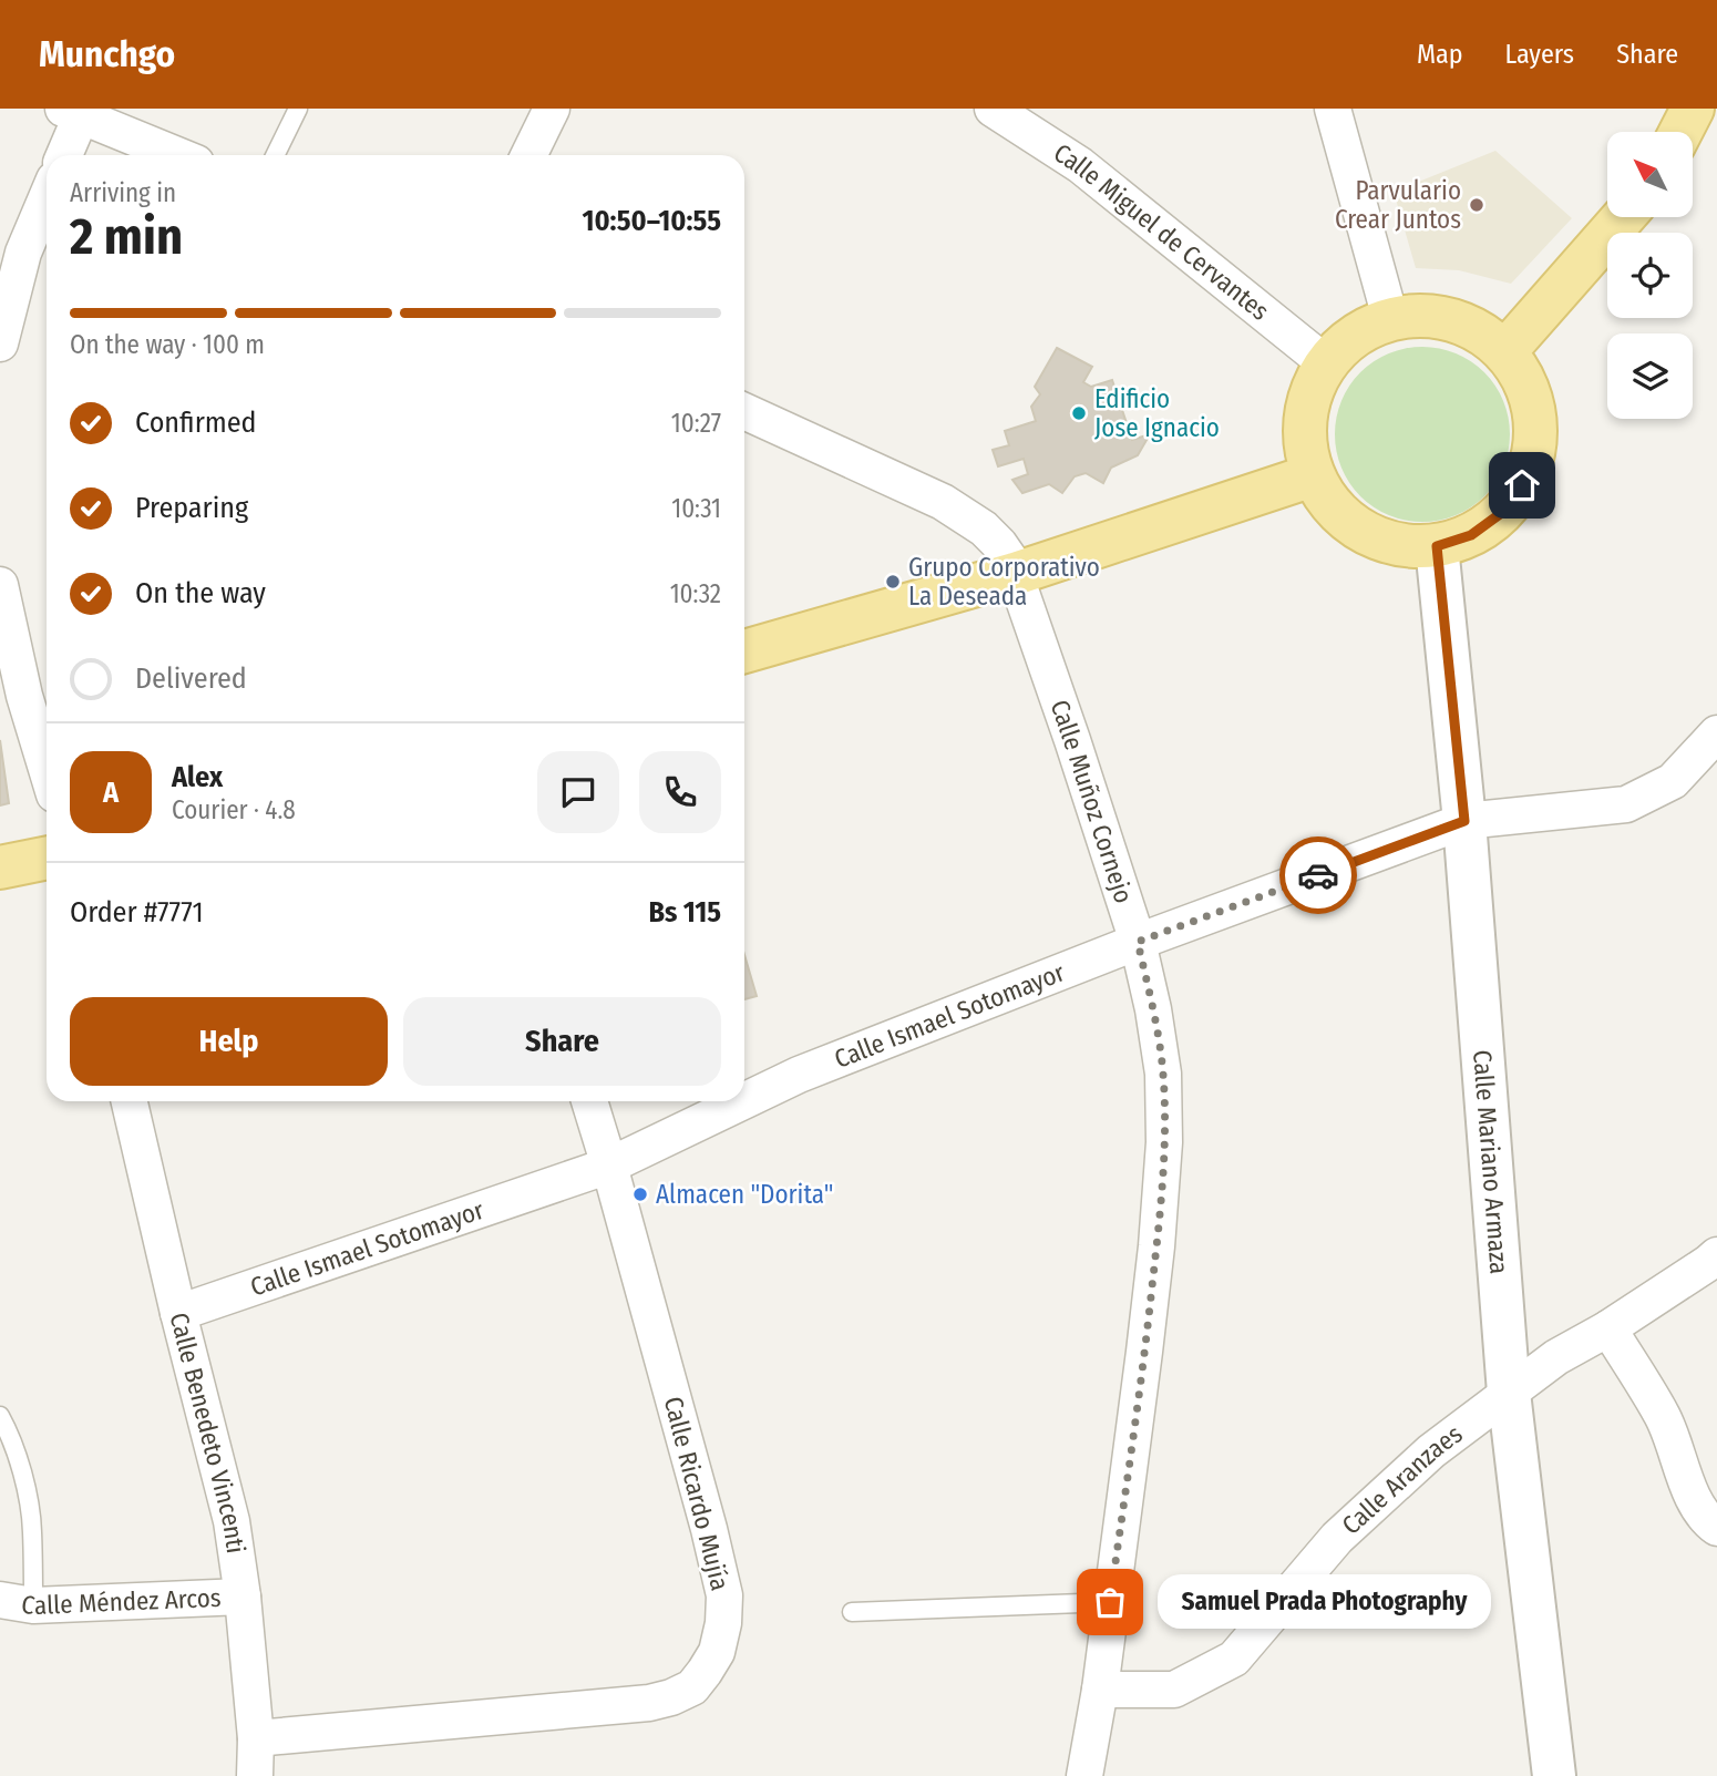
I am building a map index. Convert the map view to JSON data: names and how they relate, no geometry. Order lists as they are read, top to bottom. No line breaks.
{"streets":{"street":["Calle Miguel de Cervantes","Calle Muñoz Cornejo","Calle Ismael Sotomayor","Calle Mariano Armaza","Calle Benedeto Vincenti","Calle Aranzaes","Calle Ricardo Mujía","Calle Méndez Arcos"]},"crossings":[["Calle Miguel de Cervantes","Calle Mariano Armaza"],["Calle Muñoz Cornejo","Calle Ismael Sotomayor"],["Calle Muñoz Cornejo","Calle Aranzaes"],["Calle Ismael Sotomayor","Calle Mariano Armaza"],["Calle Ismael Sotomayor","Calle Benedeto Vincenti"],["Calle Ismael Sotomayor","Calle Ricardo Mujía"],["Calle Mariano Armaza","Calle Aranzaes"],["Calle Benedeto Vincenti","Calle Ricardo Mujía"],["Calle Benedeto Vincenti","Calle Méndez Arcos"]],"places":["Parvulario Crear Juntos","Edificio Jose Ignacio","Grupo Corporativo La Deseada","Almacen \"Dorita\"","Samuel Prada Photography"],"north":"top left","page":{"header":"Munchgo","nav":["Map","Layers","Share"],"heading":["2 min","Arriving in","10:50–10:55"],"panel":["Alex","Courier · 4.8","Order #7771","Bs 115"],"bar":"On the way · 100 m","list":[["Confirmed","10:27"],["Preparing","10:31"],["On the way","10:32"],"Delivered"],"round":"A","buttons":["Help","Share"],"bubble":"Samuel Prada Photography"}}
